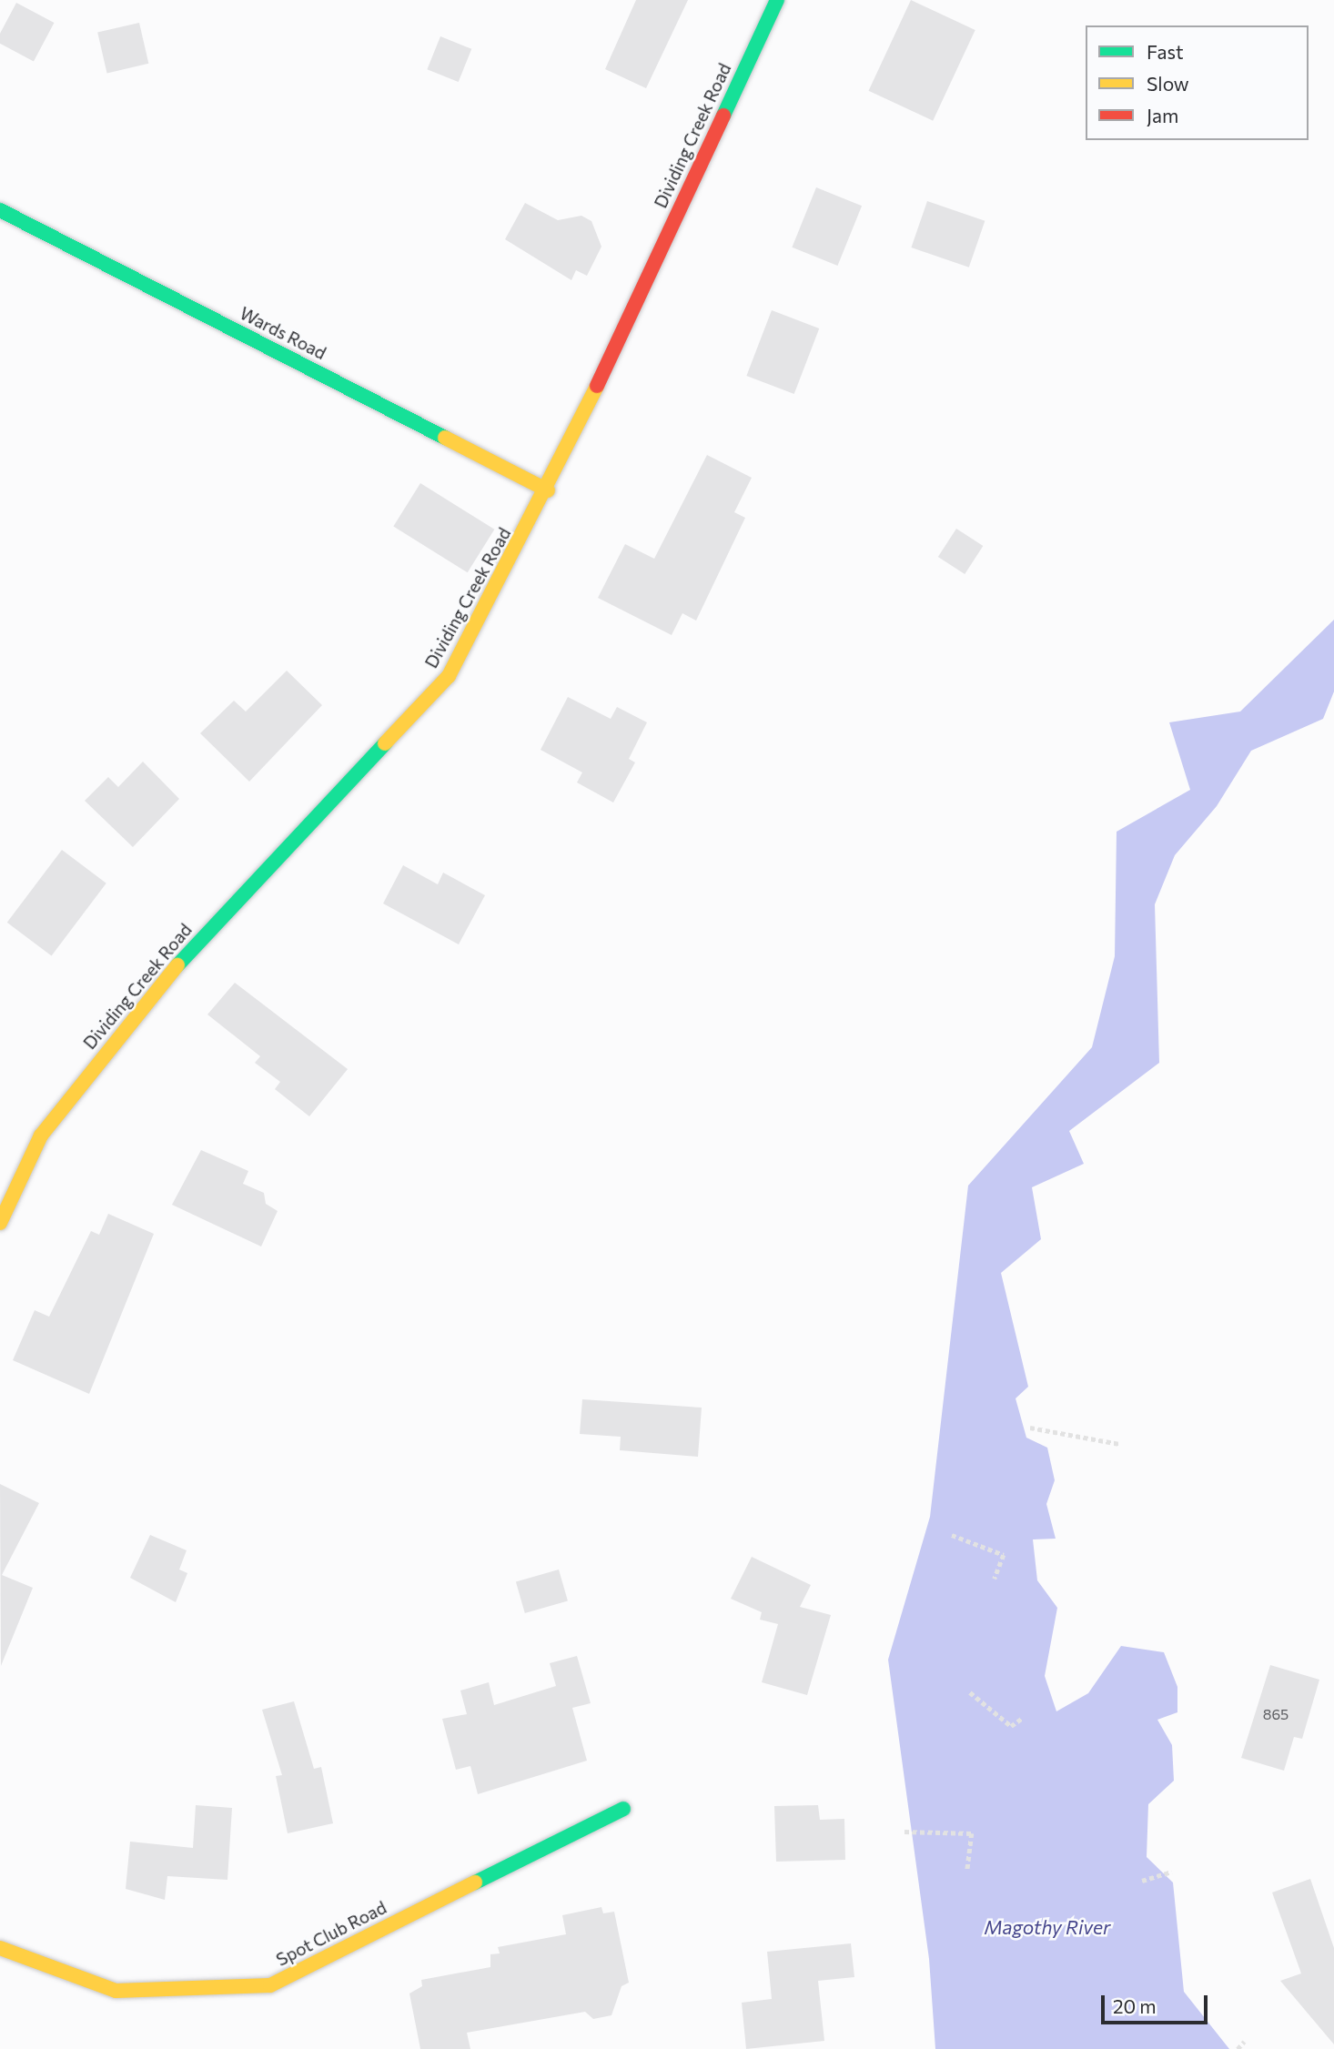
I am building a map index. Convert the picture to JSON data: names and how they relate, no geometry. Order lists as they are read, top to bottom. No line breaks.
{"streets":{"street":["Dividing Creek Road","Wards Road","Spot Club Road"]},"crossings":[["Dividing Creek Road","Wards Road"]],"water":["Magothy River"],"house_numbers":["865"],"legend":["Fast","Slow","Jam"],"scale_bar":"20 m"}
